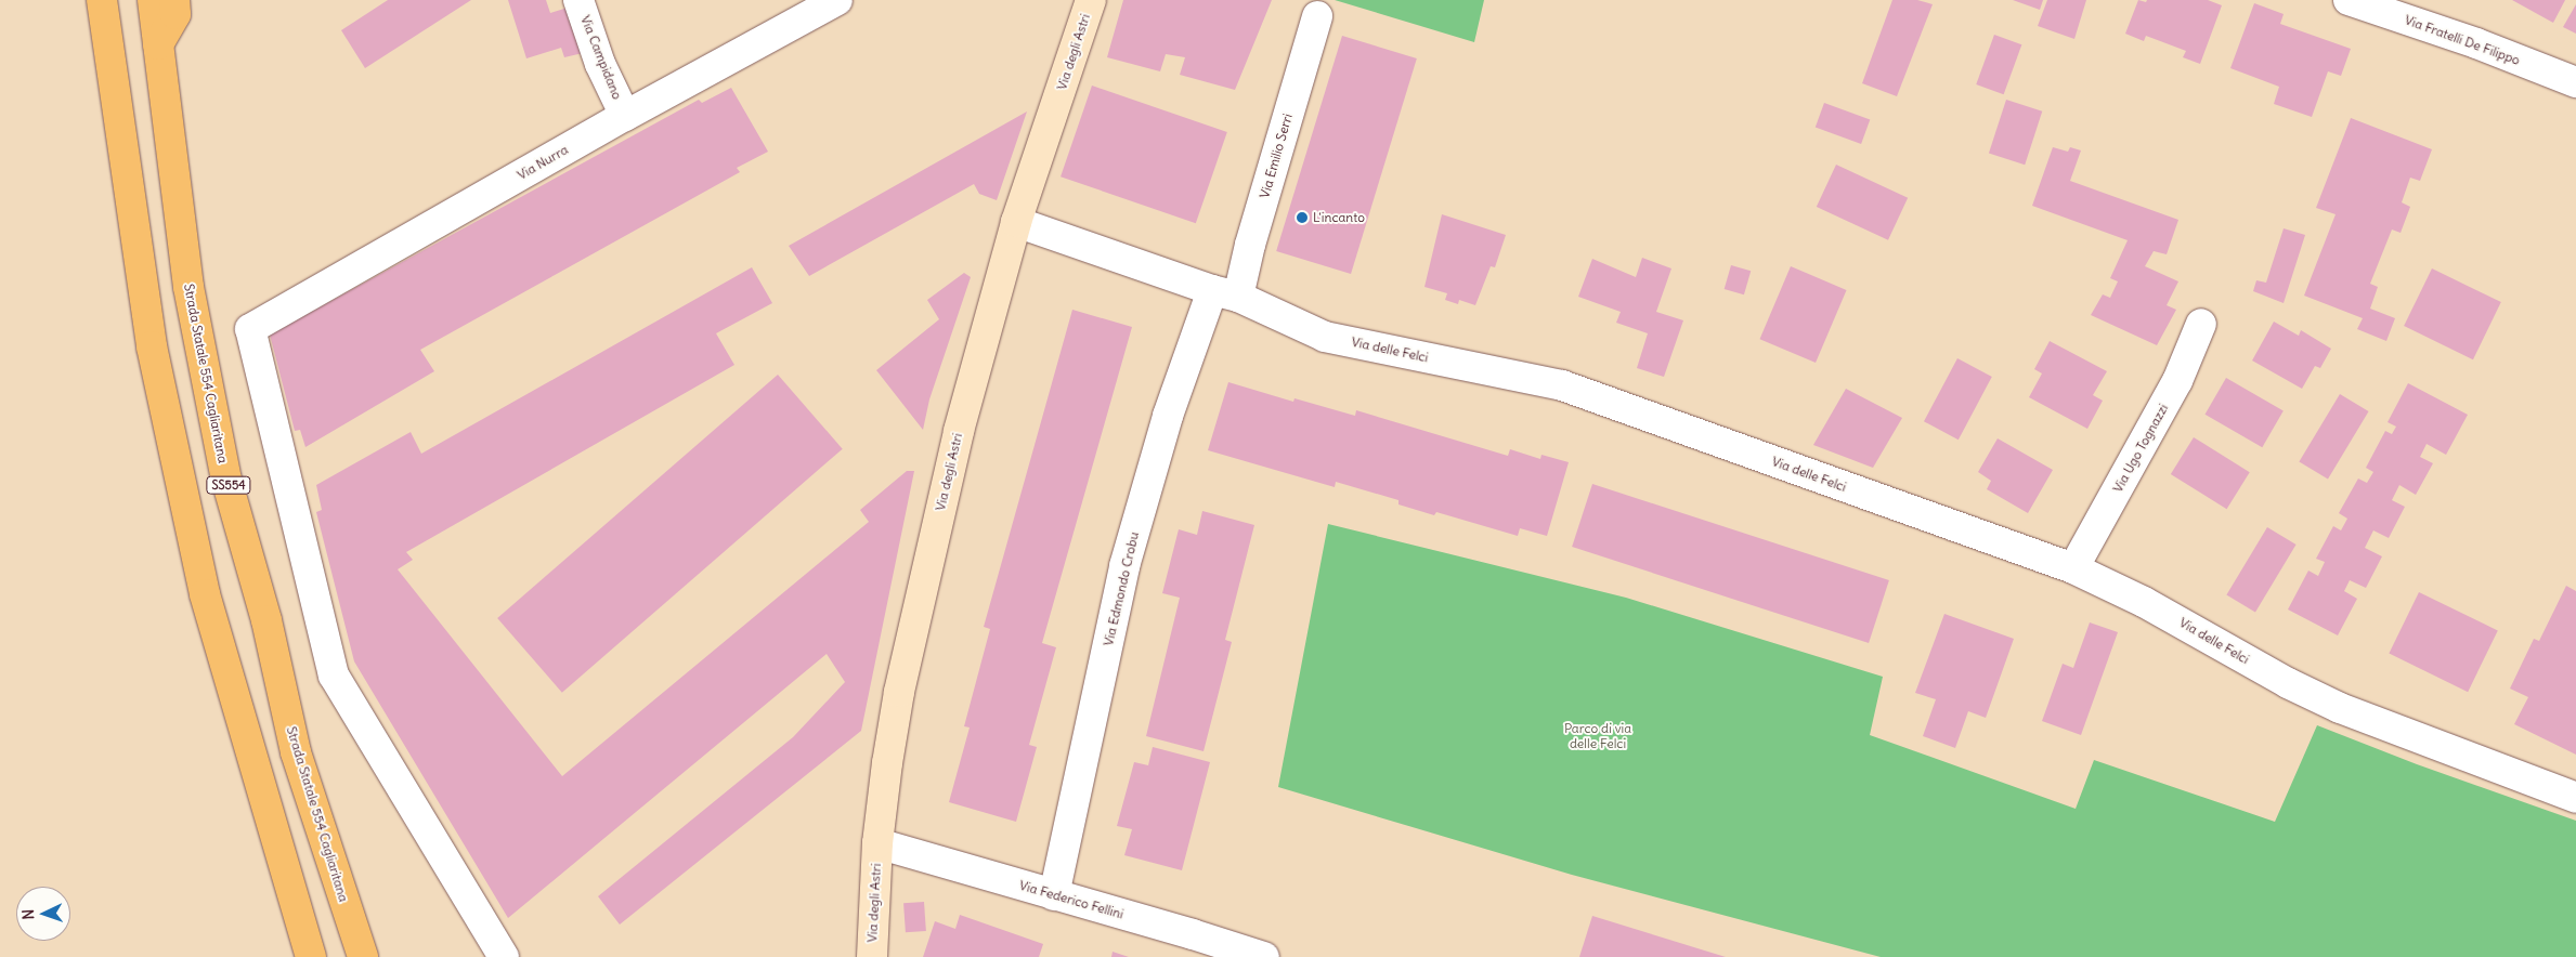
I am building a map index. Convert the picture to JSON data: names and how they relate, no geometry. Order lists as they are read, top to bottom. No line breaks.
{"streets":{"highway":["Strada Statale 554 Cagliaritana","SS554"],"street":["Via Fratelli De Filippo","Via degli Astri","Via Campidano","Via Emilio Serri","Via Nurra","Via delle Felci","Via Ugo Tognazzi","Via Edmondo Crobu","Via Federico Fellini"]},"crossings":[["Via degli Astri","Via delle Felci"],["Via degli Astri","Via Federico Fellini"],["Via Campidano","Via Nurra"],["Via Emilio Serri","Via delle Felci"],["Via Emilio Serri","Via Edmondo Crobu"],["Via delle Felci","Via Ugo Tognazzi"],["Via delle Felci","Via Edmondo Crobu"],["Via Edmondo Crobu","Via Federico Fellini"]],"parks":["Parco di via delle Felci"],"places":["L'incanto"],"north":"left"}
